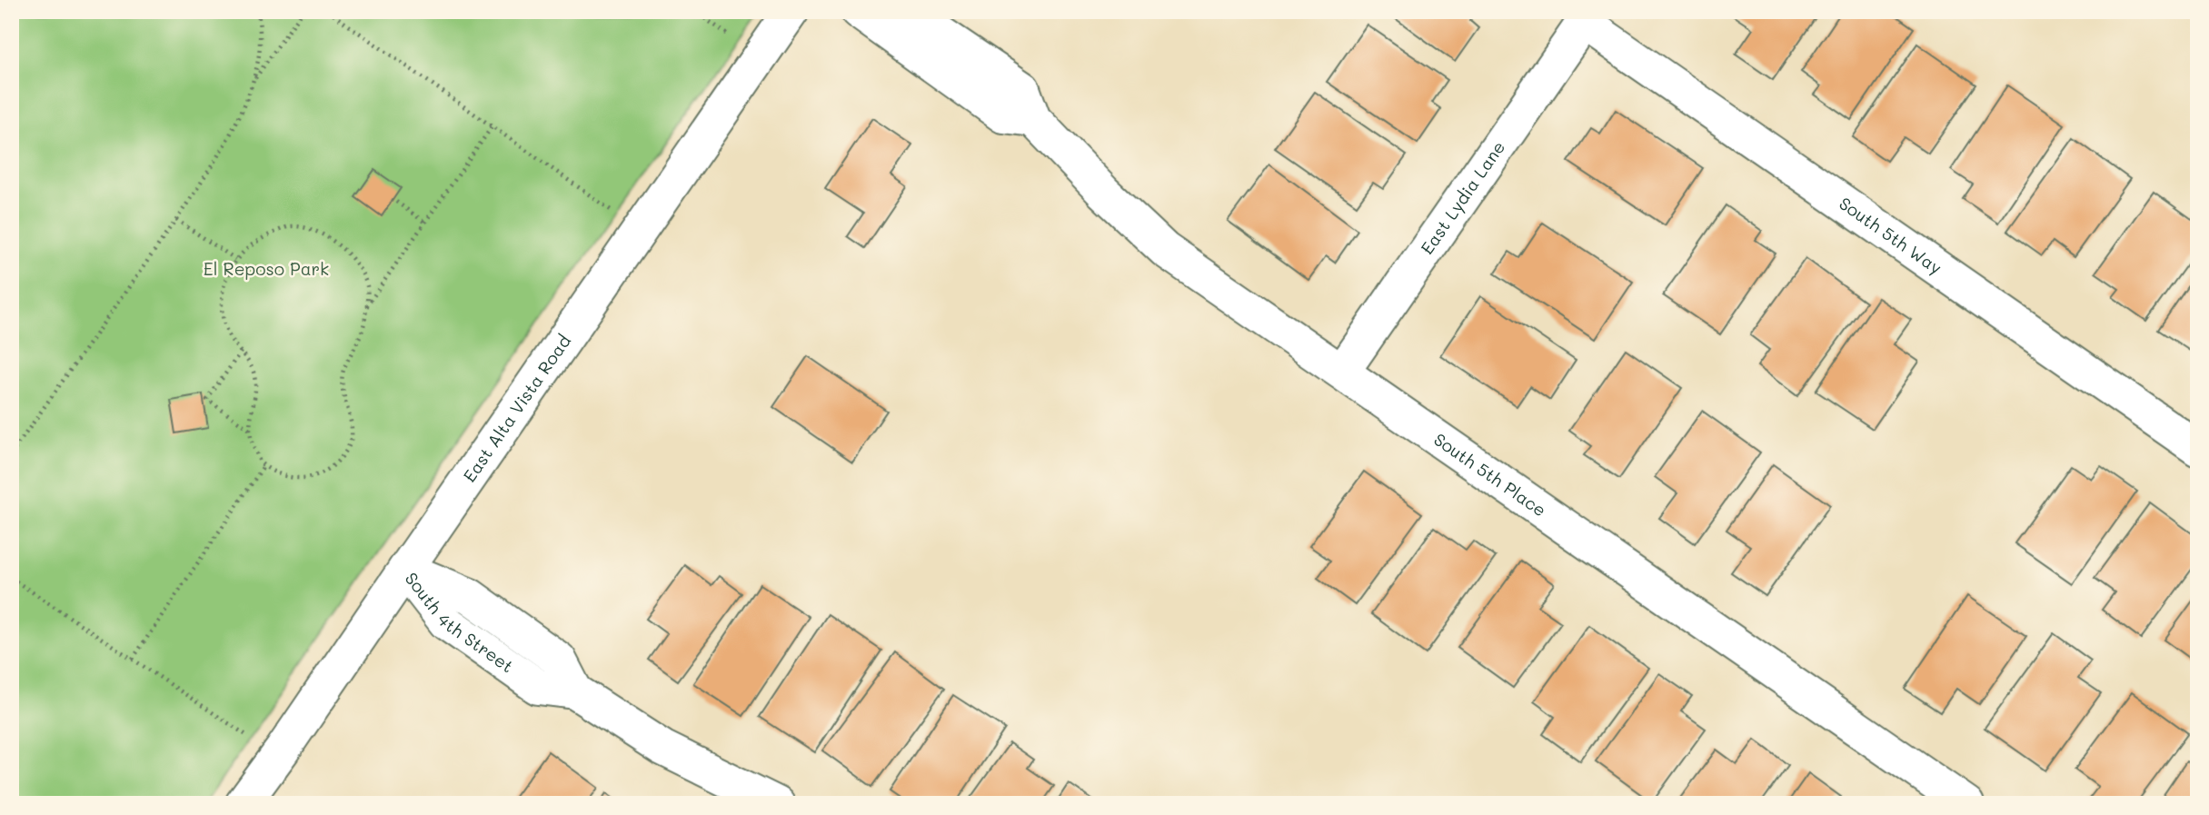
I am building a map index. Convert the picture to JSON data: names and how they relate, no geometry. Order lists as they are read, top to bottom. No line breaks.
{"streets":{"street":["East Lydia Lane","South 5th Way","East Alta Vista Road","South 5th Place","South 4th Street"]},"crossings":[["East Lydia Lane","South 5th Way"],["East Lydia Lane","South 5th Place"],["East Alta Vista Road","South 4th Street"]],"parks":["El Reposo Park"]}
